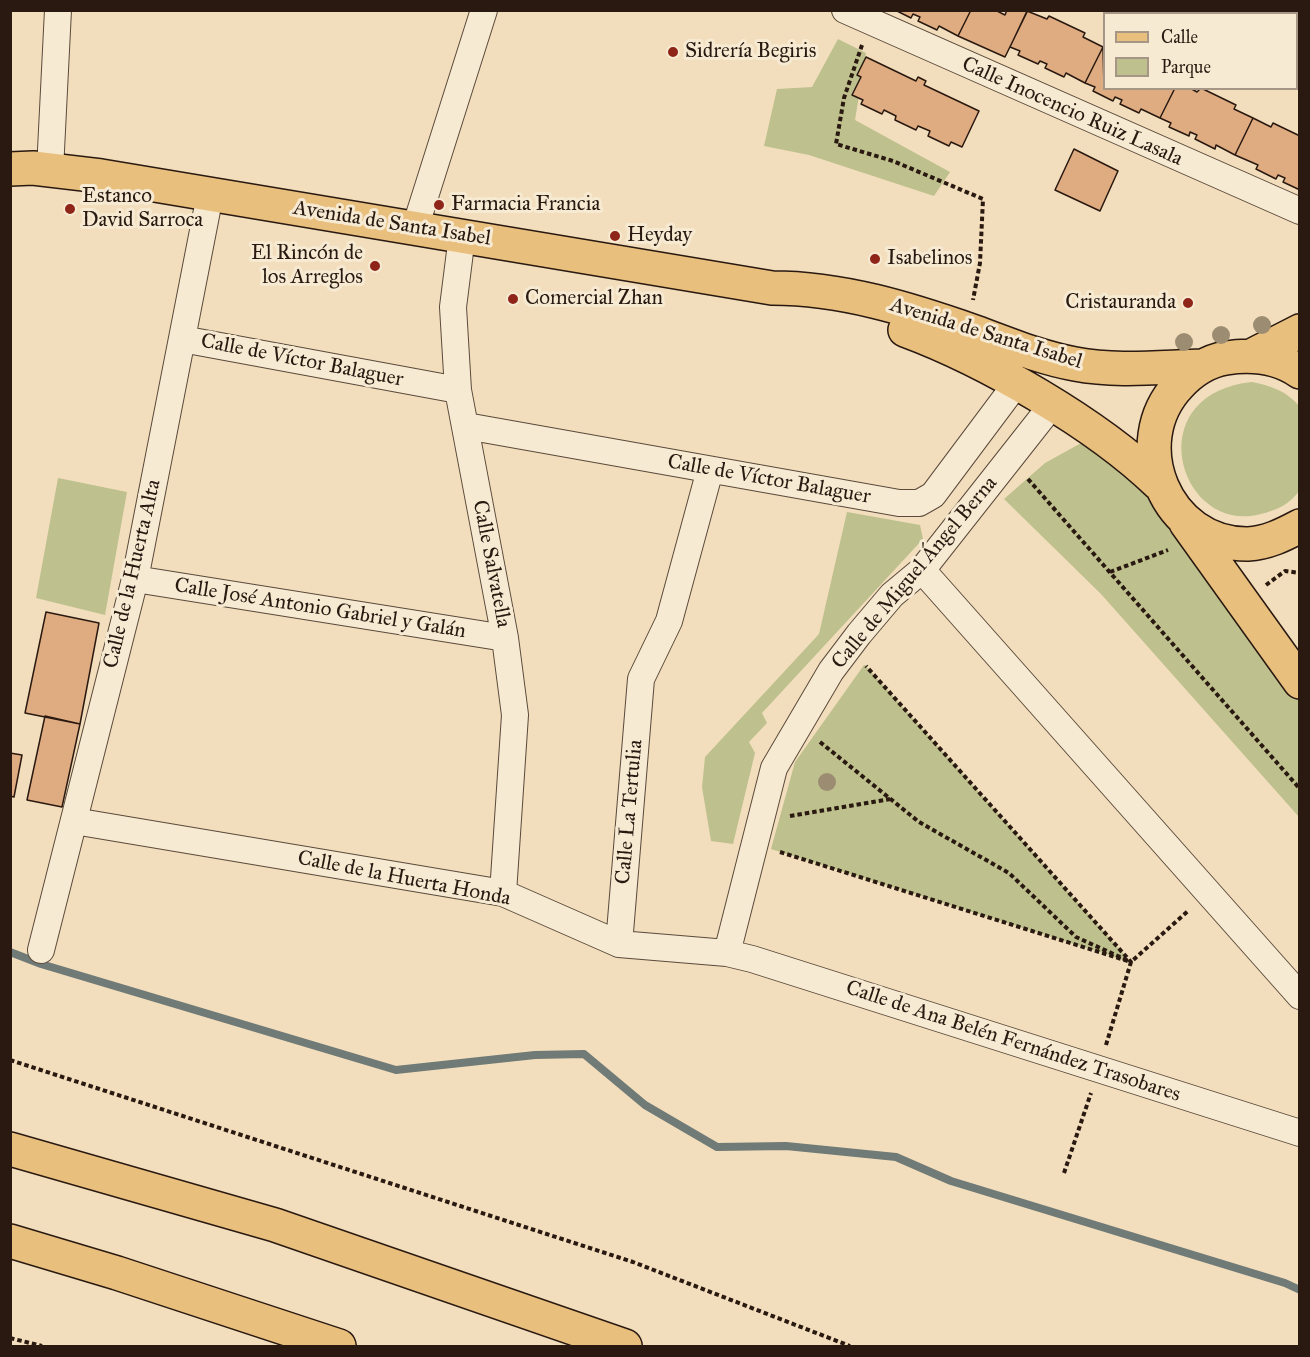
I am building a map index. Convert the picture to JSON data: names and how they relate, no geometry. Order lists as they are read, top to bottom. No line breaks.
{"streets":{"main road":["Avenida de Santa Isabel"],"street":["Calle Inocencio Ruiz Lasala","Calle de Víctor Balaguer","Calle Salvatella","Calle de Miguel Ángel Berna","Calle de la Huerta Alta","Calle José Antonio Gabriel y Galán","Calle La Tertulia","Calle de la Huerta Honda","Calle de Ana Belén Fernández Trasobares"]},"crossings":[["Avenida de Santa Isabel","Calle de Víctor Balaguer"],["Avenida de Santa Isabel","Calle Salvatella"],["Avenida de Santa Isabel","Calle de Miguel Ángel Berna"],["Avenida de Santa Isabel","Calle de la Huerta Alta"],["Calle de Víctor Balaguer","Calle Salvatella"],["Calle de Víctor Balaguer","Calle de la Huerta Alta"],["Calle de Víctor Balaguer","Calle La Tertulia"],["Calle Salvatella","Calle José Antonio Gabriel y Galán"],["Calle Salvatella","Calle de la Huerta Honda"],["Calle de Miguel Ángel Berna","Calle de la Huerta Honda"],["Calle de Miguel Ángel Berna","Calle de Ana Belén Fernández Trasobares"],["Calle de la Huerta Alta","Calle José Antonio Gabriel y Galán"],["Calle de la Huerta Alta","Calle de la Huerta Honda"],["Calle La Tertulia","Calle de la Huerta Honda"],["Calle de la Huerta Honda","Calle de Ana Belén Fernández Trasobares"]],"places":["Sidrería Begiris","Farmacia Francia","Estanco David Sarroca","Heyday","Isabelinos","El Rincón de los Arreglos","Comercial Zhan","Cristauranda"],"legend":["Calle","Parque"]}
